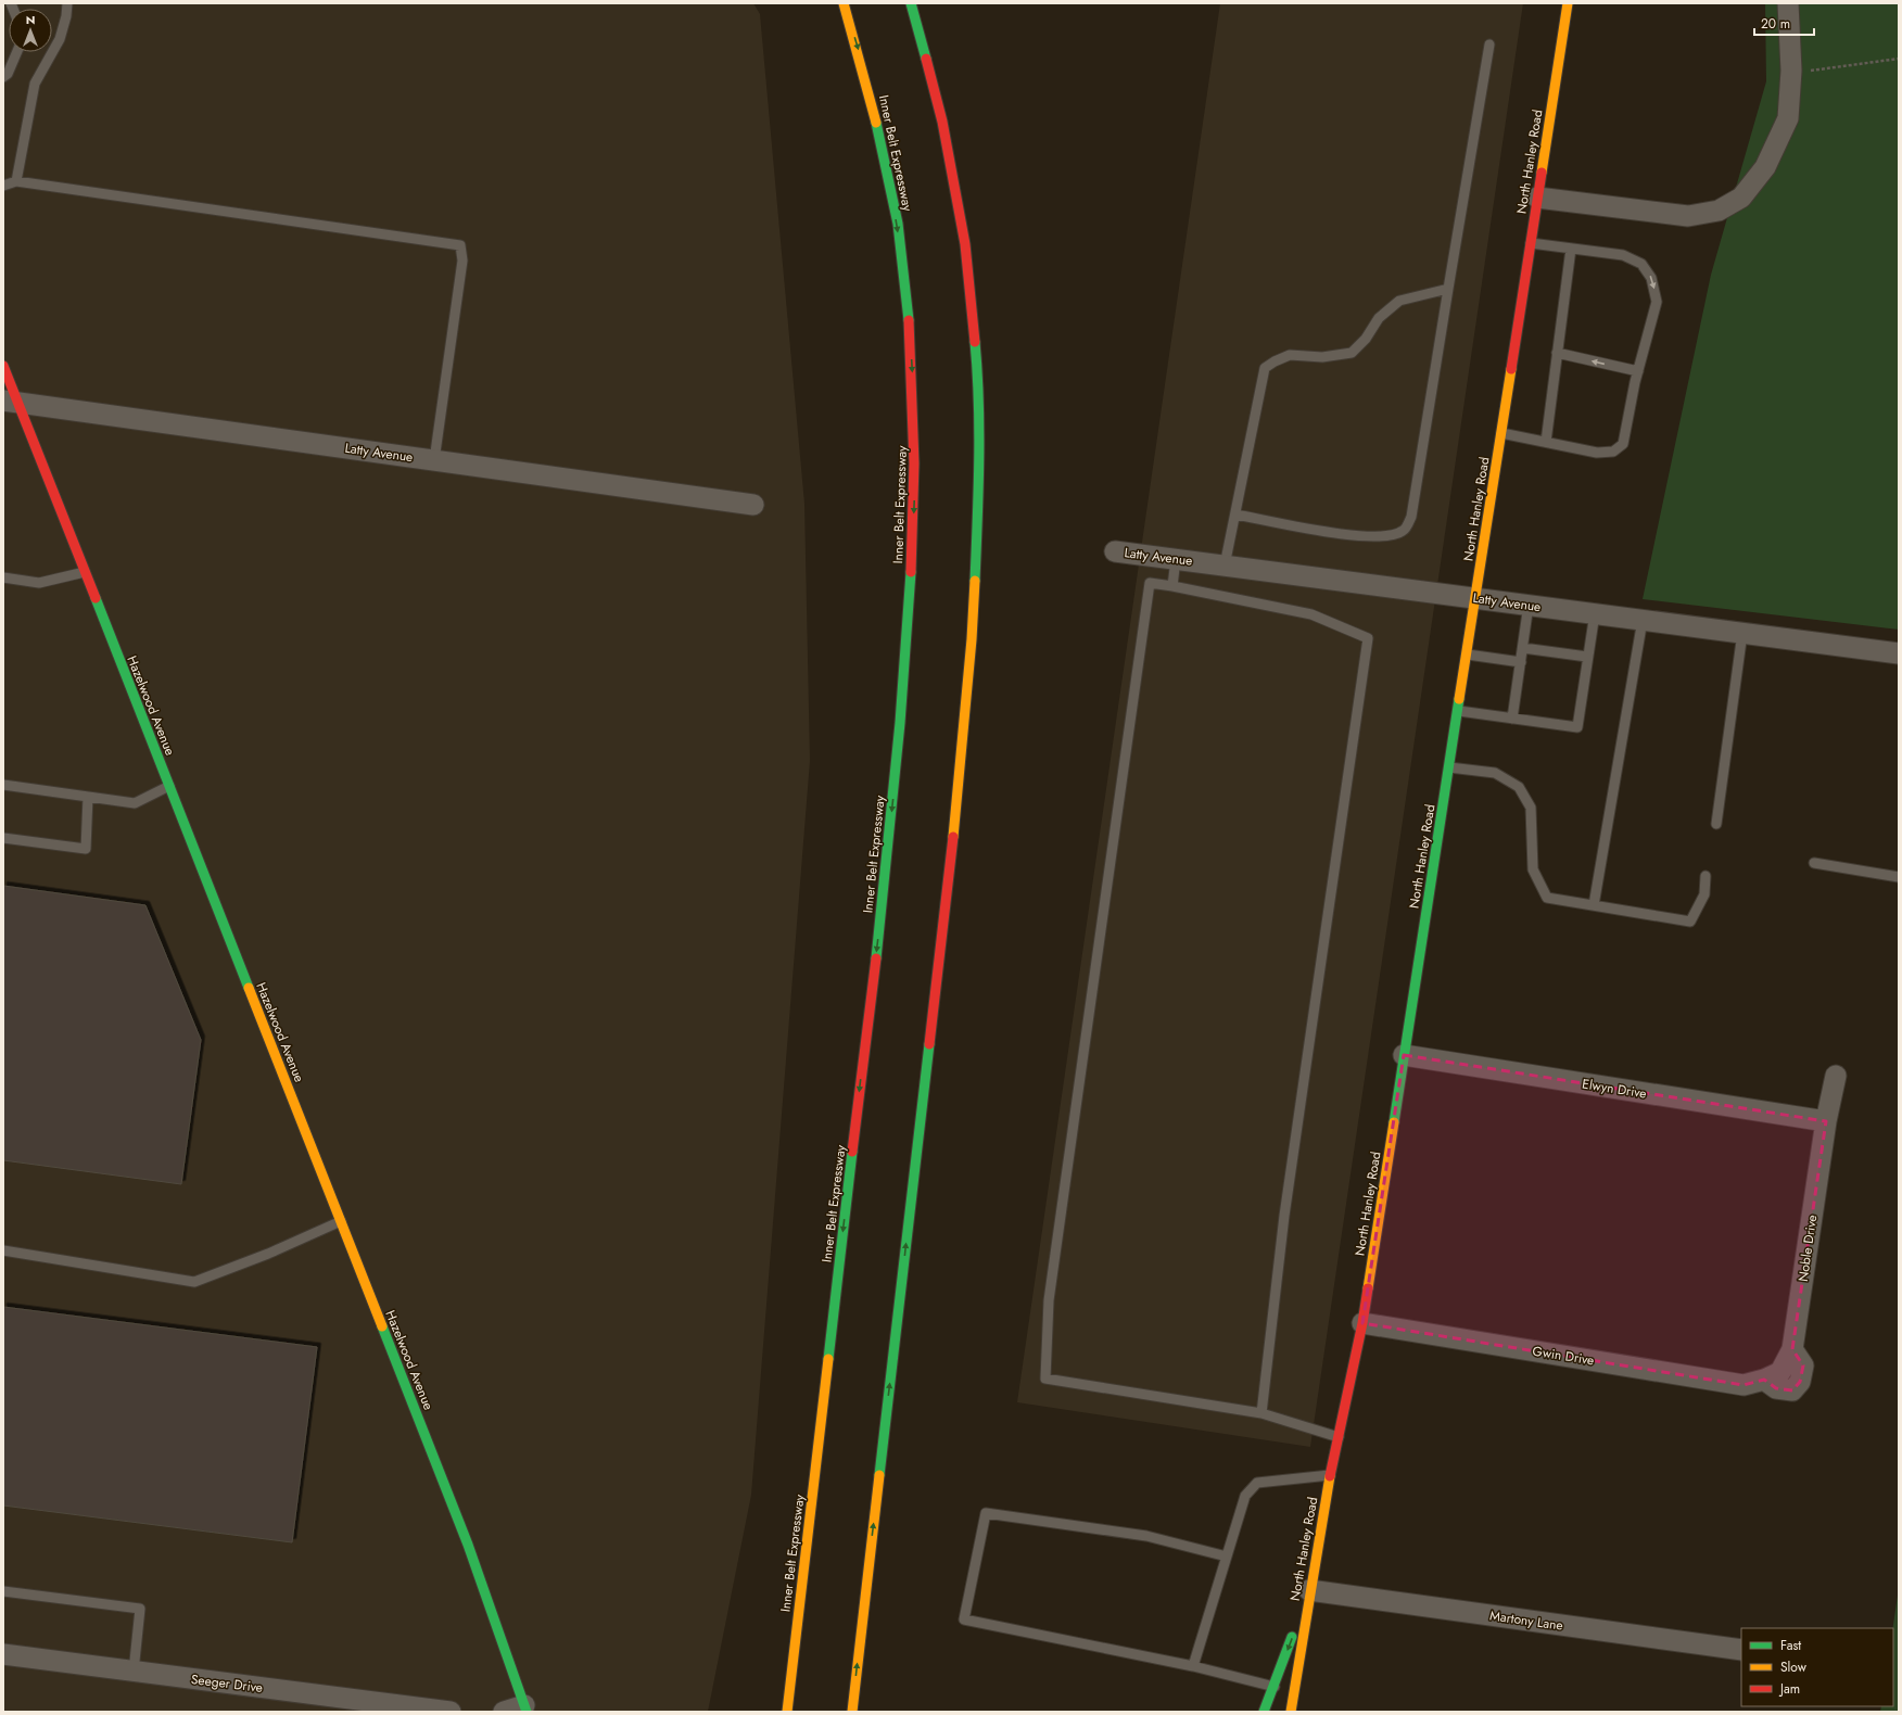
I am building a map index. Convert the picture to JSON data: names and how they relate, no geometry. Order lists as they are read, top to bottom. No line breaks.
{"streets":{"main road":["Inner Belt Expressway","North Hanley Road","Hazelwood Avenue"],"street":["Latty Avenue","Elwyn Drive","Noble Drive","Gwin Drive","Martony Lane","Seeger Drive"]},"crossings":[["North Hanley Road","Latty Avenue"],["North Hanley Road","Elwyn Drive"],["North Hanley Road","Gwin Drive"],["North Hanley Road","Martony Lane"],["Latty Avenue","Hazelwood Avenue"],["Elwyn Drive","Noble Drive"],["Noble Drive","Gwin Drive"]],"legend":["Fast","Slow","Jam"],"scale_bar":"20 m","north":"top"}
